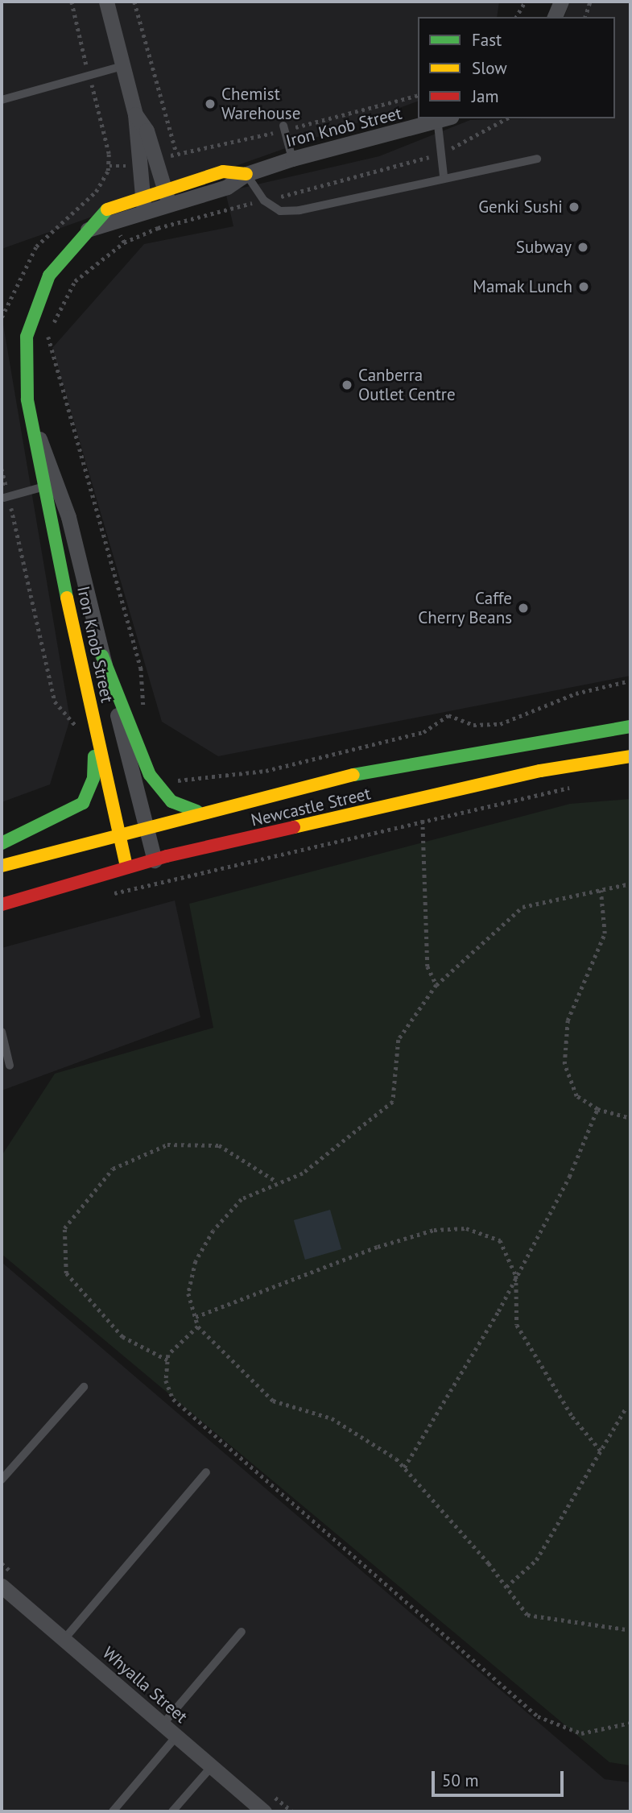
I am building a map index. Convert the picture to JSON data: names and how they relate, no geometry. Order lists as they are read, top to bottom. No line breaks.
{"streets":{"main road":["Iron Knob Street","Newcastle Street"],"street":["Whyalla Street"]},"crossings":[["Iron Knob Street","Newcastle Street"]],"places":["Chemist Warehouse","Genki Sushi","Subway","Mamak Lunch","Canberra Outlet Centre","Caffe Cherry Beans"],"legend":["Fast","Slow","Jam"],"scale_bar":"50 m"}
